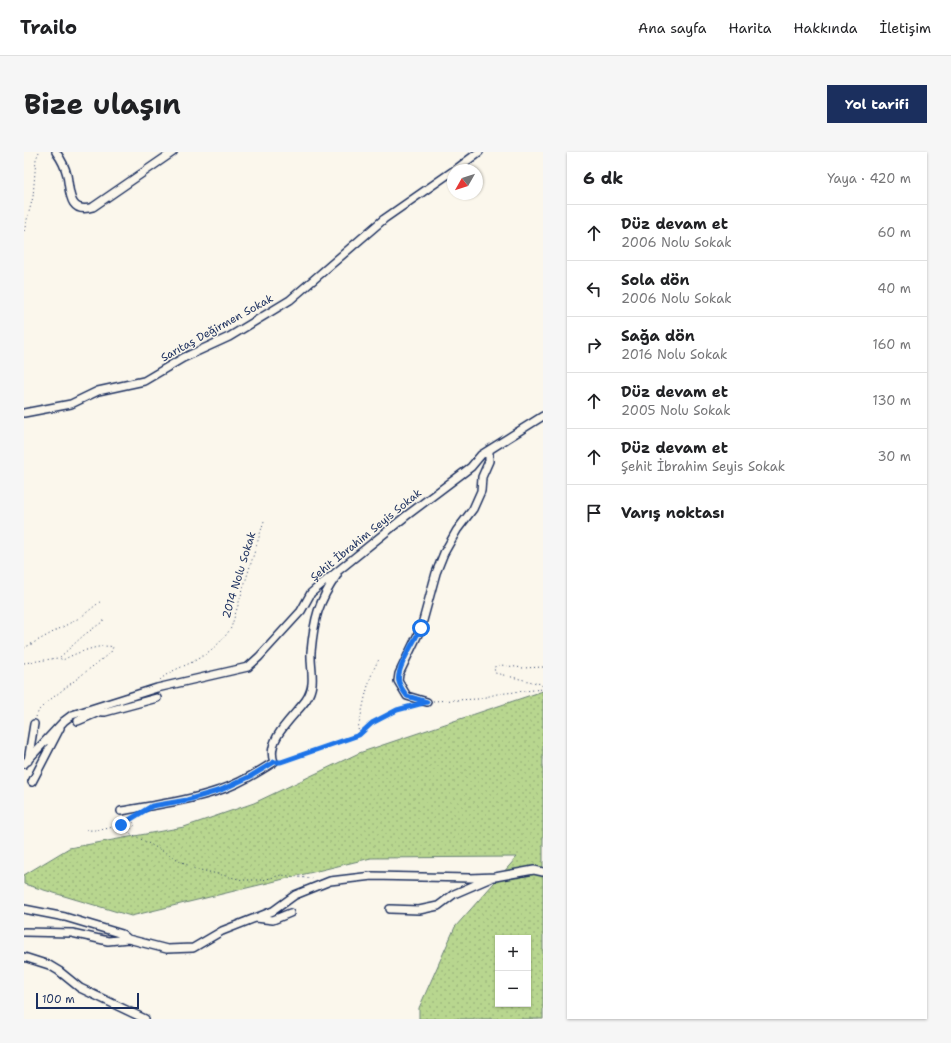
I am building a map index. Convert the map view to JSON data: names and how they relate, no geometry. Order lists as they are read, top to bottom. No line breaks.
{"streets":{"street":["Sarıtaş Değirmen Sokak","Şehit İbrahim Seyis Sokak"],"path":["2014 Nolu Sokak"]},"crossings":[["Şehit İbrahim Seyis Sokak","2014 Nolu Sokak"]],"scale_bar":"100 m","north":"bottom left","page":{"header":"Trailo","nav":["Ana sayfa","Harita","Hakkında","İletişim"],"title":"Bize ulaşın","buttons":"Yol tarifi","heading":["6 dk","Yaya · 420 m"],"list":[["Düz devam et","2006 Nolu Sokak","60 m"],["Sola dön","2006 Nolu Sokak","40 m"],["Sağa dön","2016 Nolu Sokak","160 m"],["Düz devam et","2005 Nolu Sokak","130 m"],["Düz devam et","Şehit İbrahim Seyis Sokak","30 m"],"Varış noktası"],"map_buttons":["+","−"],"scale":"100 m"}}
